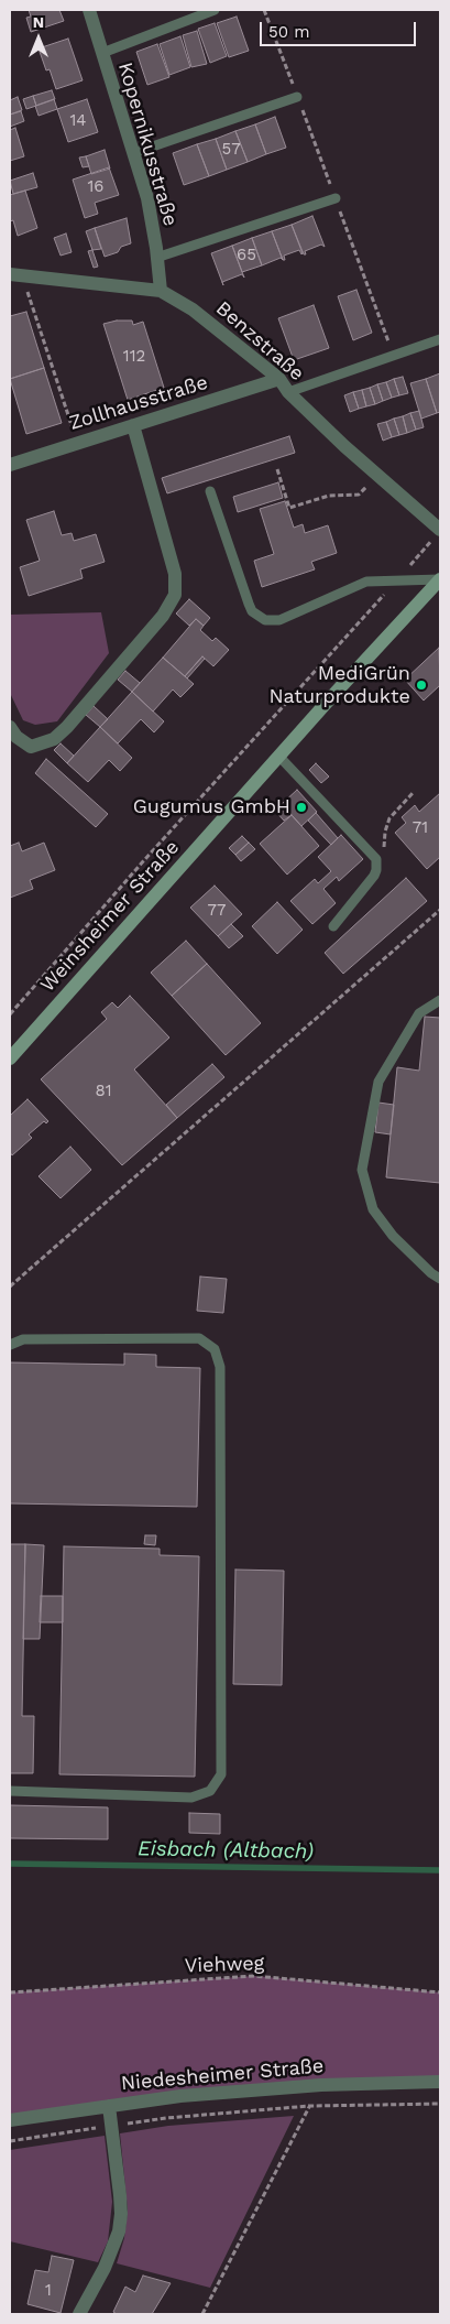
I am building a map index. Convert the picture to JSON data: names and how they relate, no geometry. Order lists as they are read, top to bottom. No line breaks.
{"streets":{"main road":["Weinsheimer Straße"],"street":["Kopernikusstraße","Benzstraße","Zollhausstraße","Niedesheimer Straße"],"path":["Viehweg"]},"crossings":[["Kopernikusstraße","Benzstraße"],["Benzstraße","Zollhausstraße"]],"water":["Eisbach (Altbach)"],"places":["MediGrün Naturprodukte","Gugumus GmbH"],"house_numbers":["14","57","16","65","112","71","77","81","1"],"scale_bar":"50 m","north":"top"}
